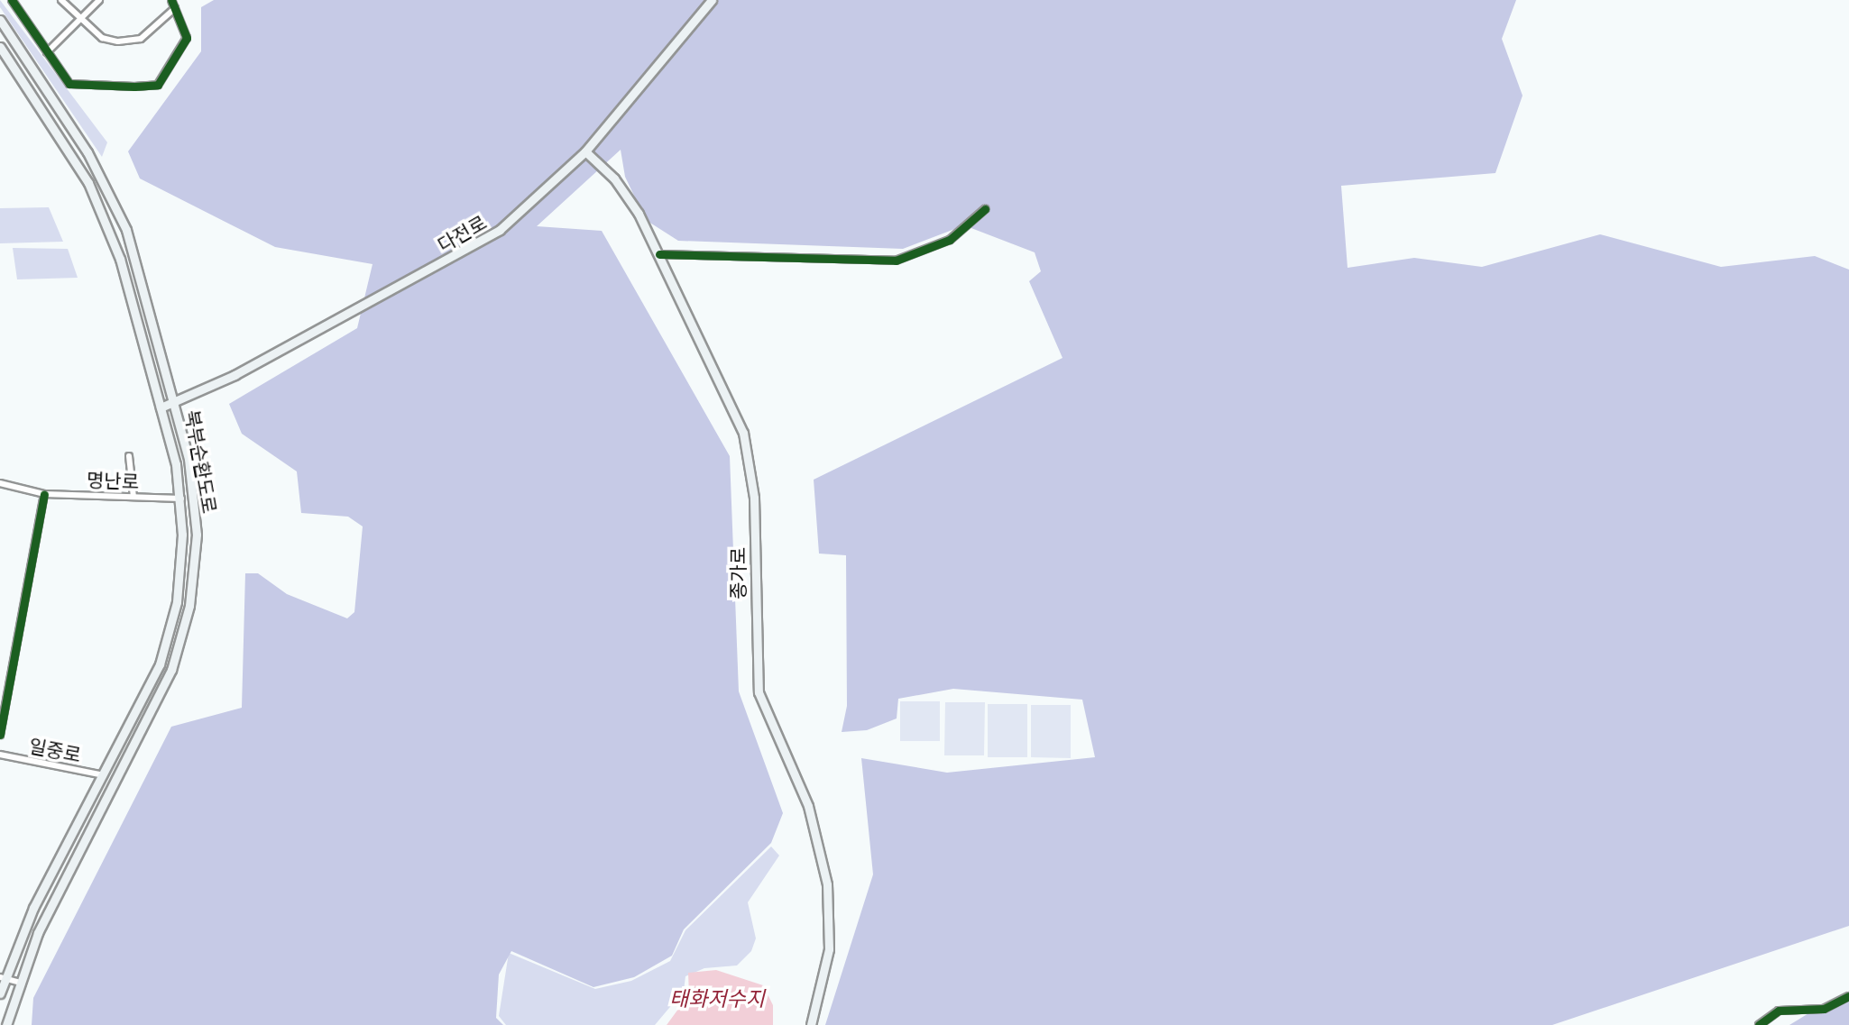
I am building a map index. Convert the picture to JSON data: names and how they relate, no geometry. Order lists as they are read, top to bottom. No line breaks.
{"streets":{"main road":["다전로","북부순환도로","종가로"],"street":["명난로","일중로"]},"crossings":[["다전로","북부순환도로"],["다전로","종가로"],["북부순환도로","명난로"],["북부순환도로","일중로"]],"water":["태화저수지"]}
